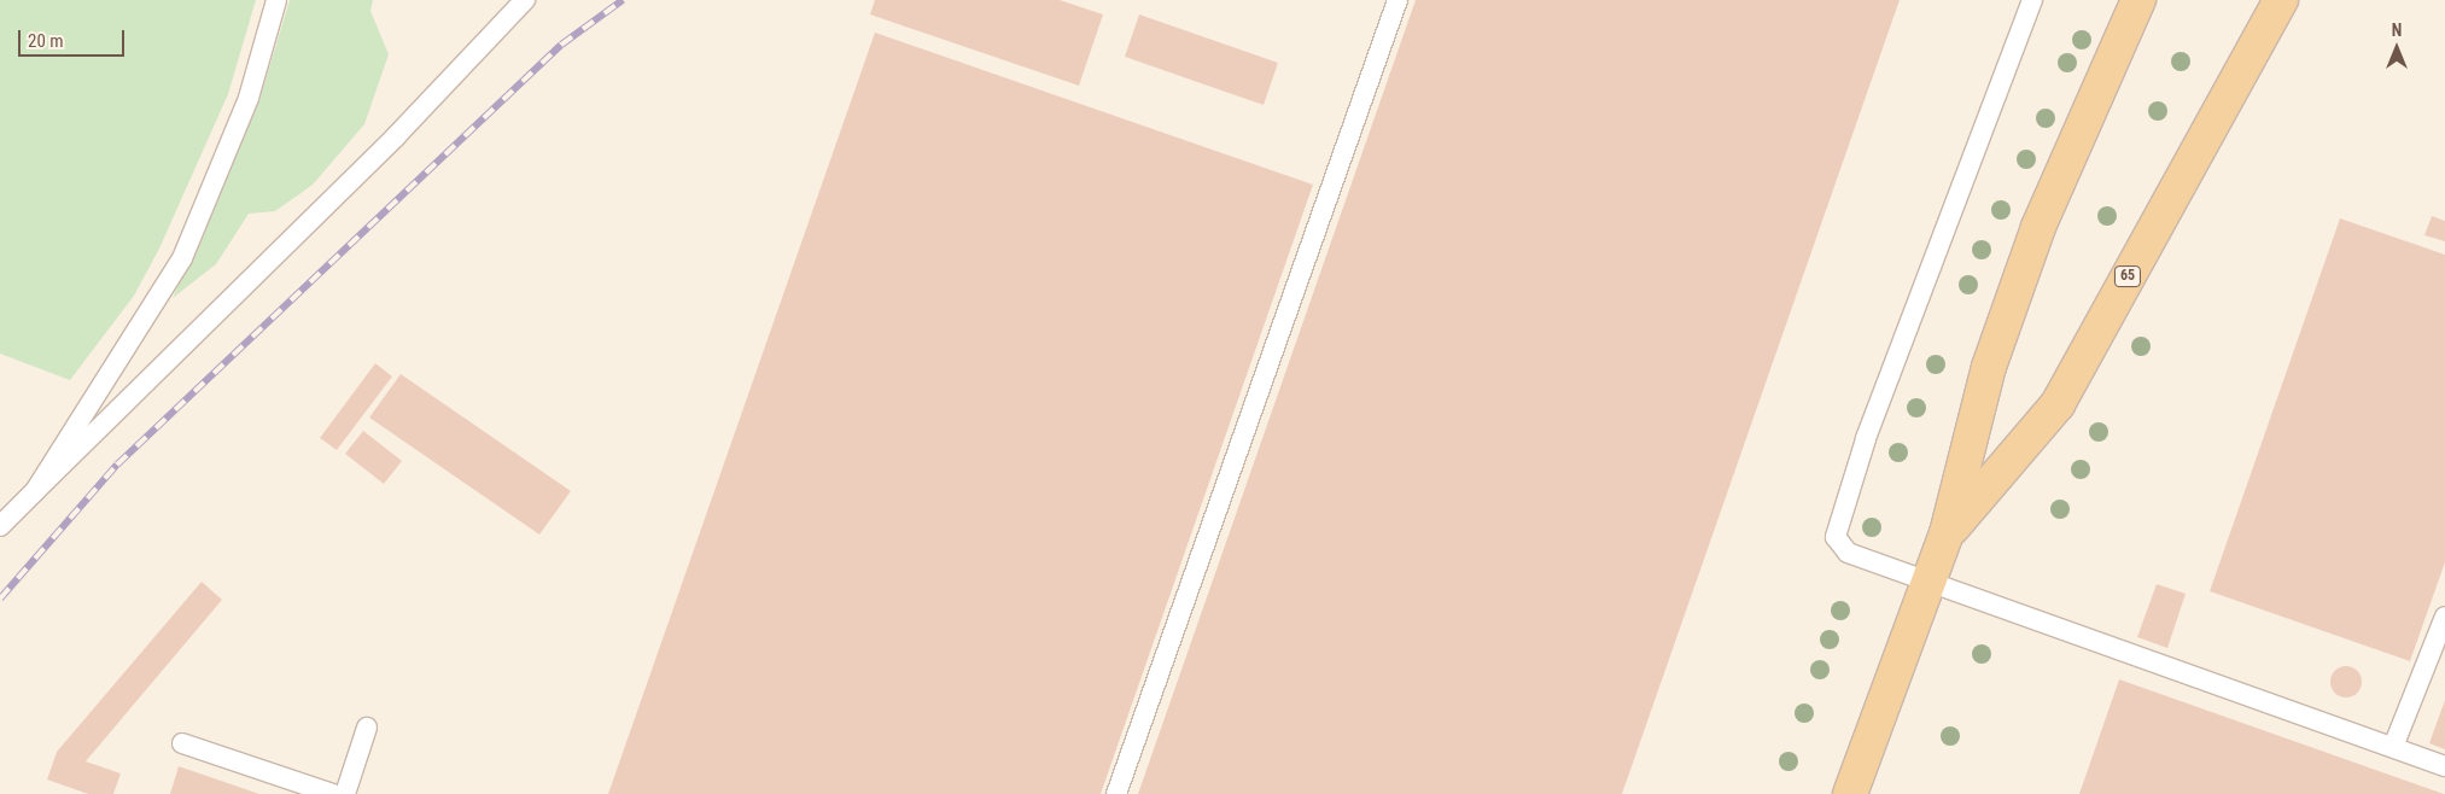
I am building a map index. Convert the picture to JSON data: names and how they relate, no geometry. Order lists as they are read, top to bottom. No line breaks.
{"streets":{"main road":["65"]},"scale_bar":"20 m","north":"top"}
